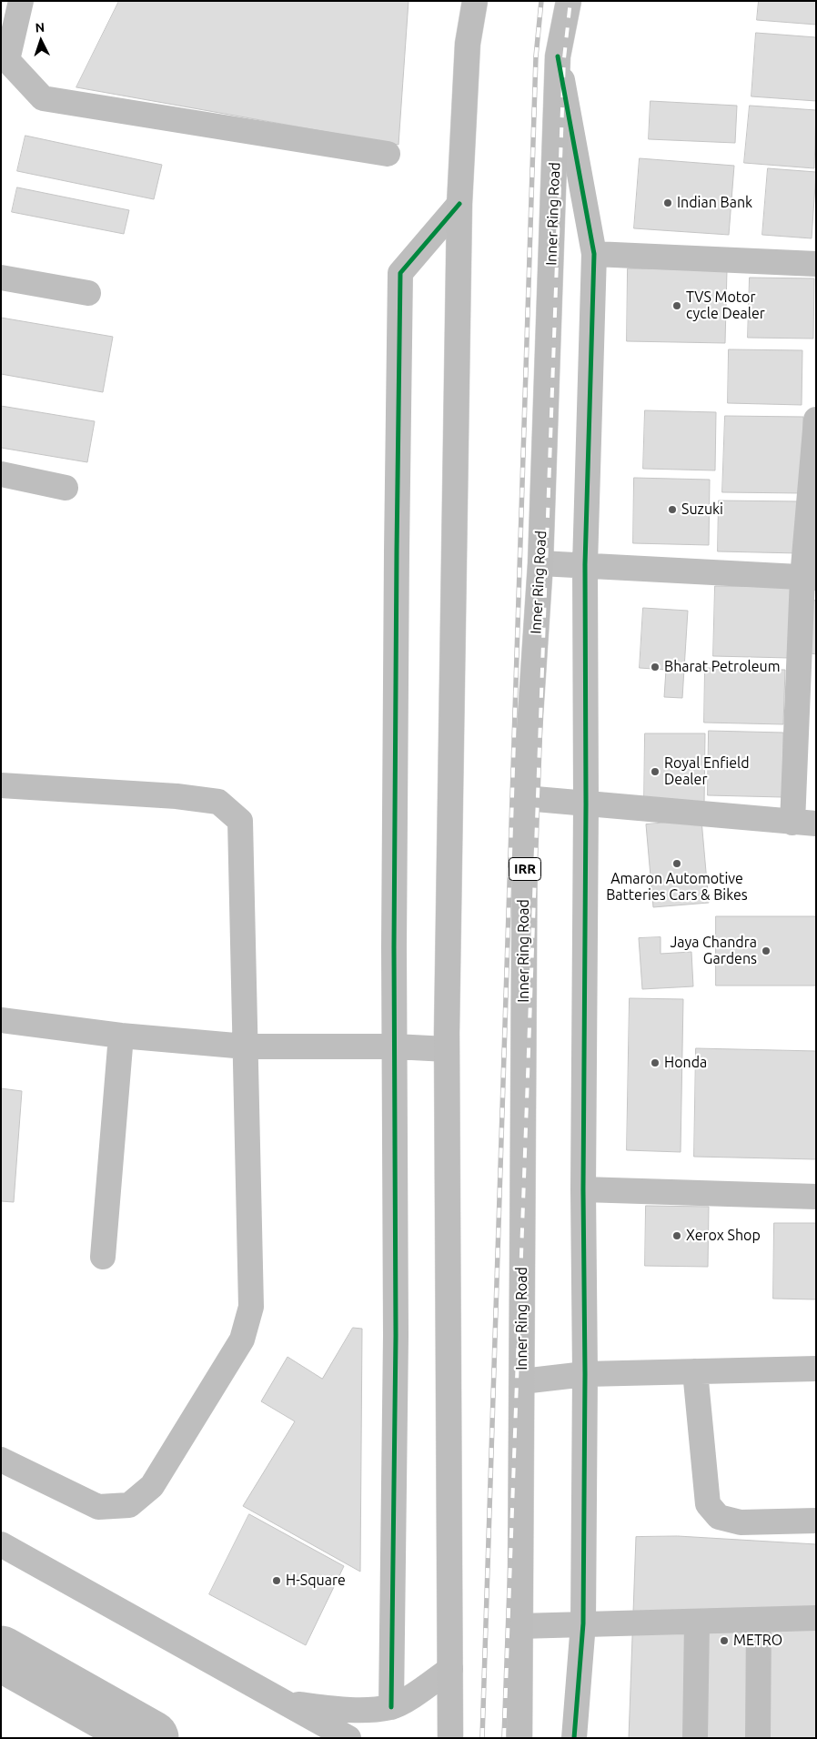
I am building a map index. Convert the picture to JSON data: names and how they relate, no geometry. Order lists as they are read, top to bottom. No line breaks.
{"streets":{"highway":["Inner Ring Road","IRR"]},"places":["Indian Bank","TVS Motor cycle Dealer","Suzuki","Bharat Petroleum","Royal Enfield Dealer","Amaron Automotive Batteries Cars & Bikes","Jaya Chandra Gardens","Honda","Xerox Shop","H-Square","METRO"],"north":"top"}
